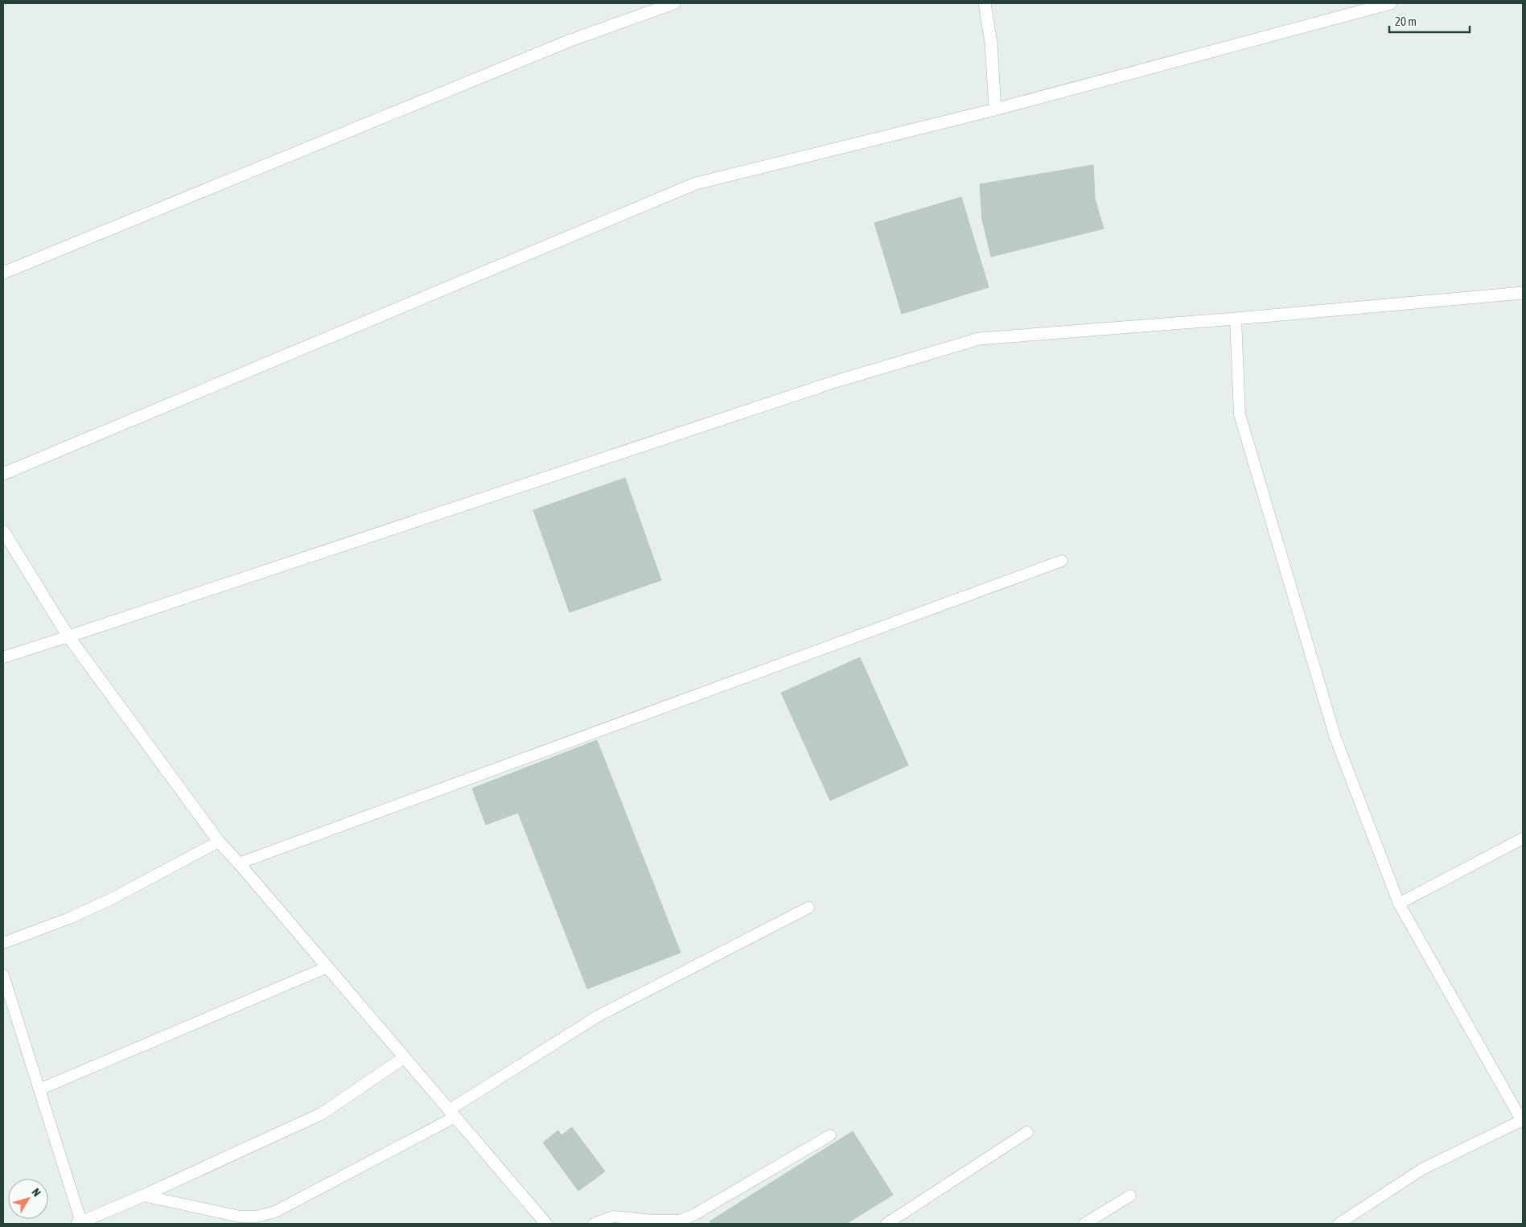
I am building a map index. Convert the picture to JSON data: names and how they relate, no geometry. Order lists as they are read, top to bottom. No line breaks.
{"scale_bar":"20 m","north":"top right"}
